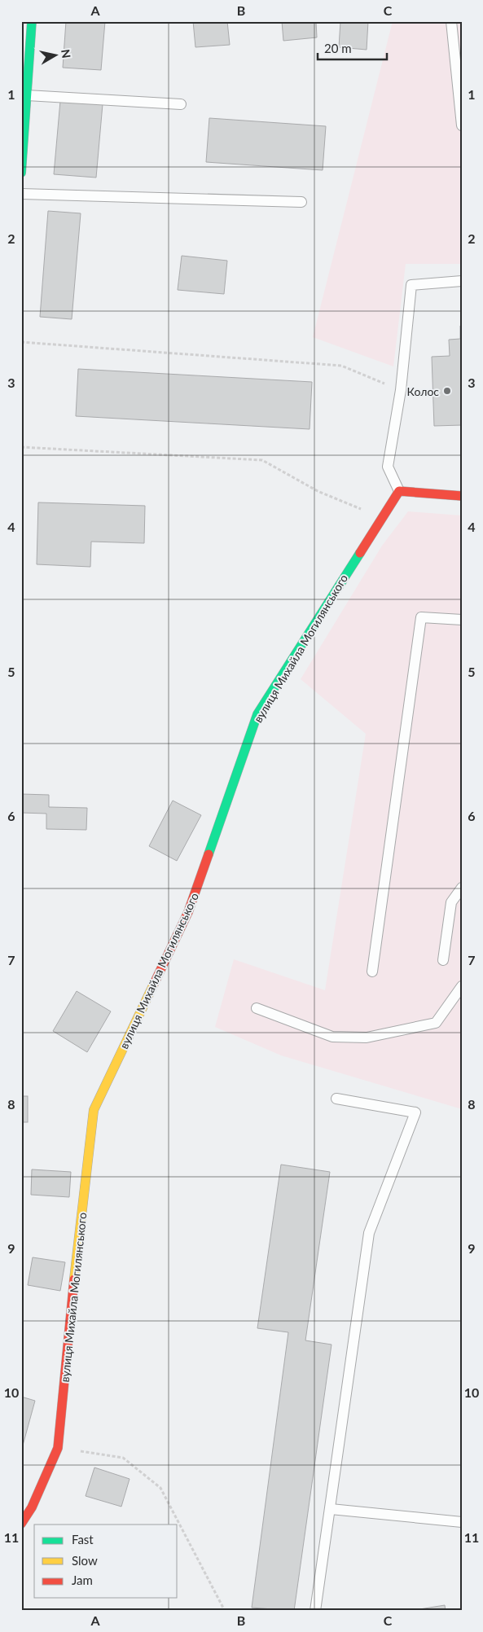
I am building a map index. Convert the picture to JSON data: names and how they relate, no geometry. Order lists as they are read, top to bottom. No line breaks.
{"streets":{"street":["вулиця Михайла Могилянського"]},"places":["Колос"],"legend":["Fast","Slow","Jam"],"scale_bar":"20 m","north":"right","grid":{"columns":["A","B","C"],"rows":["1","2","3","4","5","6","7","8","9","10","11"]}}
